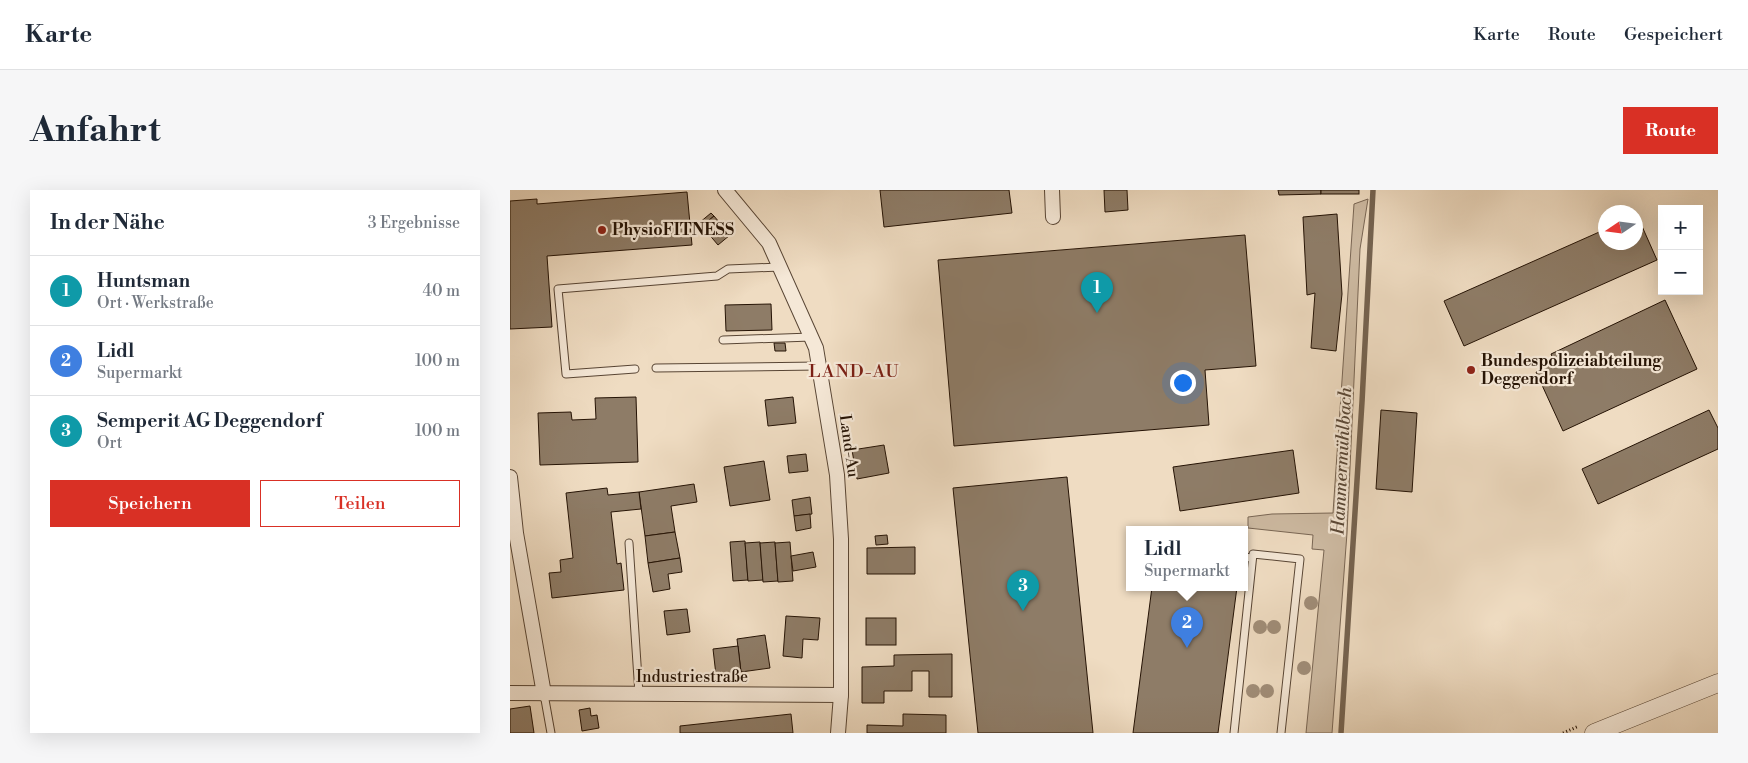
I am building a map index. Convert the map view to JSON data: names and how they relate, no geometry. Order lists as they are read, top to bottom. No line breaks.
{"streets":{"street":["Land-Au","Industriestraße"]},"crossings":[["Land-Au","Industriestraße"]],"districts":["LAND-AU"],"water":["Hammermühlbach"],"places":["PhysioFITNESS","Bundespolizeiabteilung Deggendorf"],"north":"left","page":{"header":"Karte","nav":["Karte","Route","Gespeichert"],"buttons":["Route",["Speichern","Teilen"]],"title":"Anfahrt","heading":["In der Nähe","3 Ergebnisse"],"map_buttons":["+","−"],"list":[{"mark":"1","name":"Huntsman","note":"Ort · Werkstraße","value":"40 m"},{"mark":"2","name":"Lidl","note":"Supermarkt","value":"100 m"},{"mark":"3","name":"Semperit AG Deggendorf","note":"Ort","value":"100 m"}],"pins":["1","3","2"],"popup":["Lidl","Supermarkt"]}}
